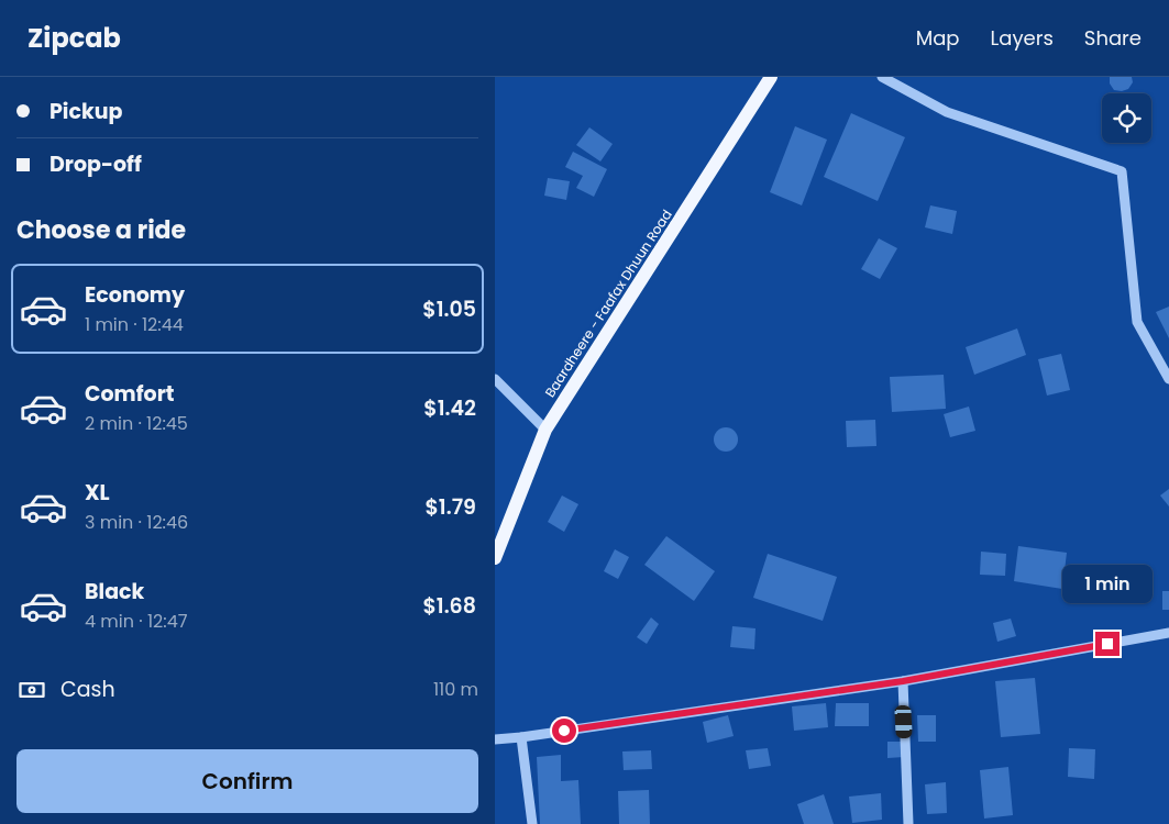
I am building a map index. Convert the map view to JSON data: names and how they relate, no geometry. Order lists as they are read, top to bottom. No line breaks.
{"streets":{"main road":["Baardheere - Faafax Dhuun Road"]},"page":{"header":"Zipcab","nav":["Map","Layers","Share"],"banner":["Pickup","Drop-off"],"heading":"Choose a ride","list":[{"name":"Economy","note":"1 min · 12:44","value":"$1.05"},{"name":"Comfort","note":"2 min · 12:45","value":"$1.42"},{"name":"XL","note":"3 min · 12:46","value":"$1.79"},{"name":"Black","note":"4 min · 12:47","value":"$1.68"}],"bubble":"1 min","pay":["Cash","110 m"],"buttons":"Confirm"}}
